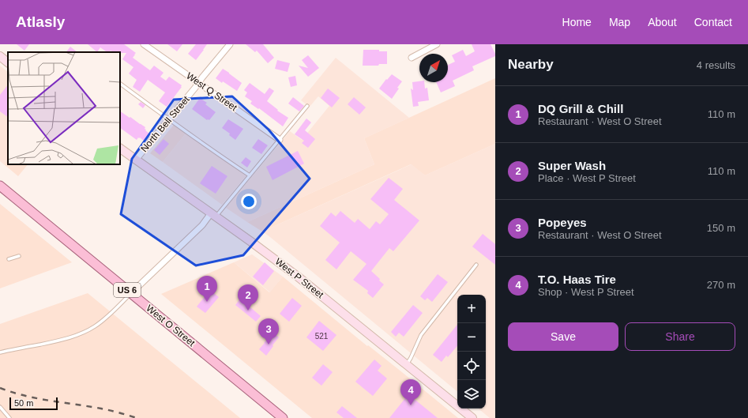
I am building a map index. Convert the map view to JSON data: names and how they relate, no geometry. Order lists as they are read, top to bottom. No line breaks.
{"streets":{"main road":["US 6","West O Street"],"street":["West Q Street","North Bell Street","West P Street"]},"crossings":[["West Q Street","North Bell Street"],["North Bell Street","West P Street"]],"house_numbers":["521"],"scale_bar":"50 m","north":"top right","page":{"header":"Atlasly","nav":["Home","Map","About","Contact"],"heading":["Nearby","4 results"],"list":[{"mark":"1","name":"DQ Grill & Chill","note":"Restaurant · West O Street","value":"110 m"},{"mark":"2","name":"Super Wash","note":"Place · West P Street","value":"110 m"},{"mark":"3","name":"Popeyes","note":"Restaurant · West O Street","value":"150 m"},{"mark":"4","name":"T.O. Haas Tire","note":"Shop · West P Street","value":"270 m"}],"pins":["1","2","3","4"],"map_buttons":["+","−"],"buttons":["Save","Share"],"scale":"50 m"}}
